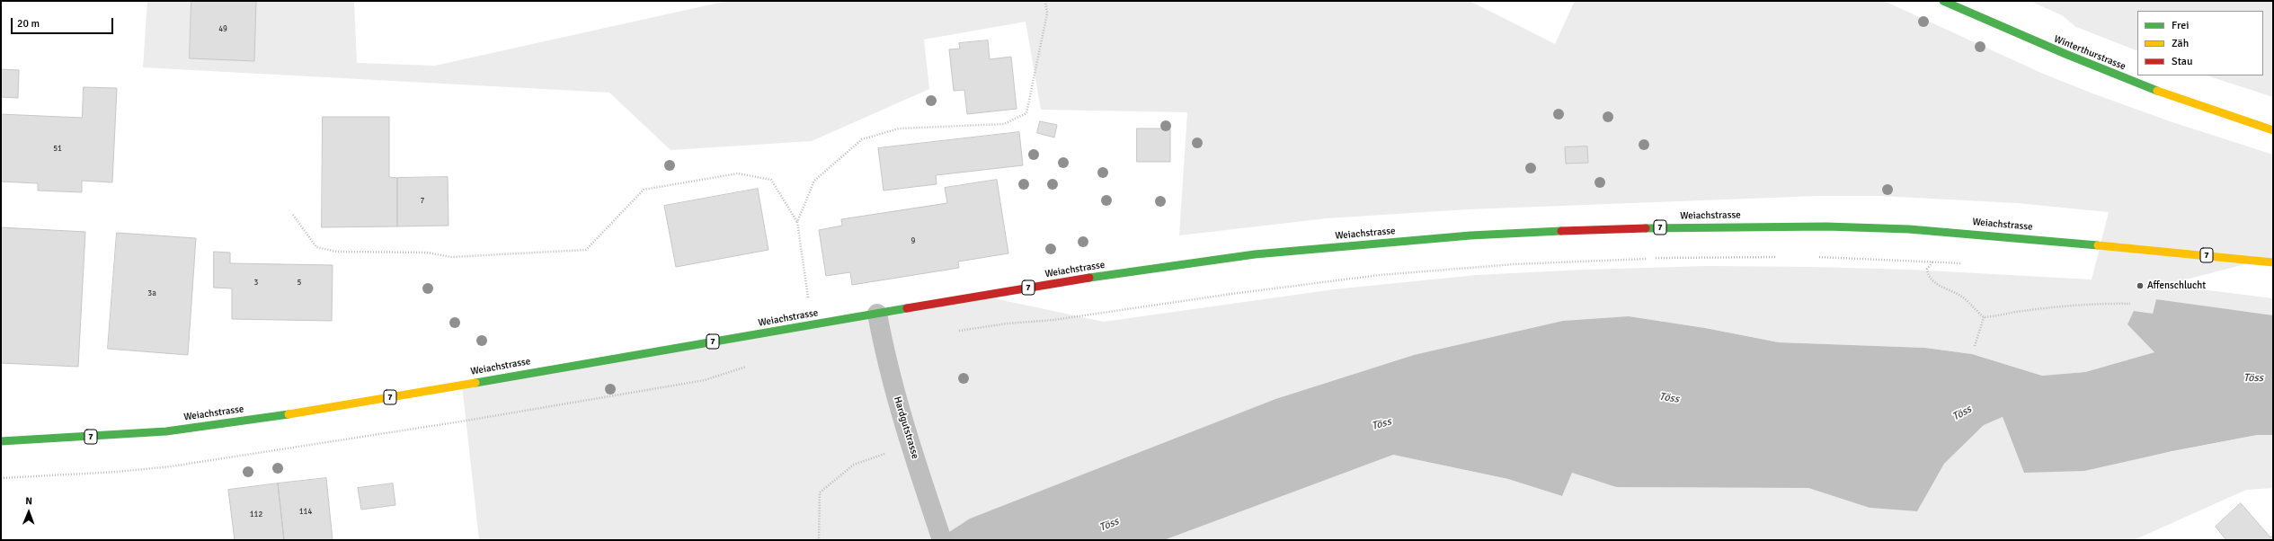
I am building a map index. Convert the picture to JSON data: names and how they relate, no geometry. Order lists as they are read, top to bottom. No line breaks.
{"streets":{"main road":["Winterthurstrasse","Weiachstrasse","7"],"street":["Hardgutstrasse"]},"crossings":[["Weiachstrasse","Hardgutstrasse"]],"water":["Töss"],"places":["Affenschlucht"],"house_numbers":["49","51","7","9","3","5","3a","114","112"],"legend":["Frei","Zäh","Stau"],"scale_bar":"20 m","north":"top"}
